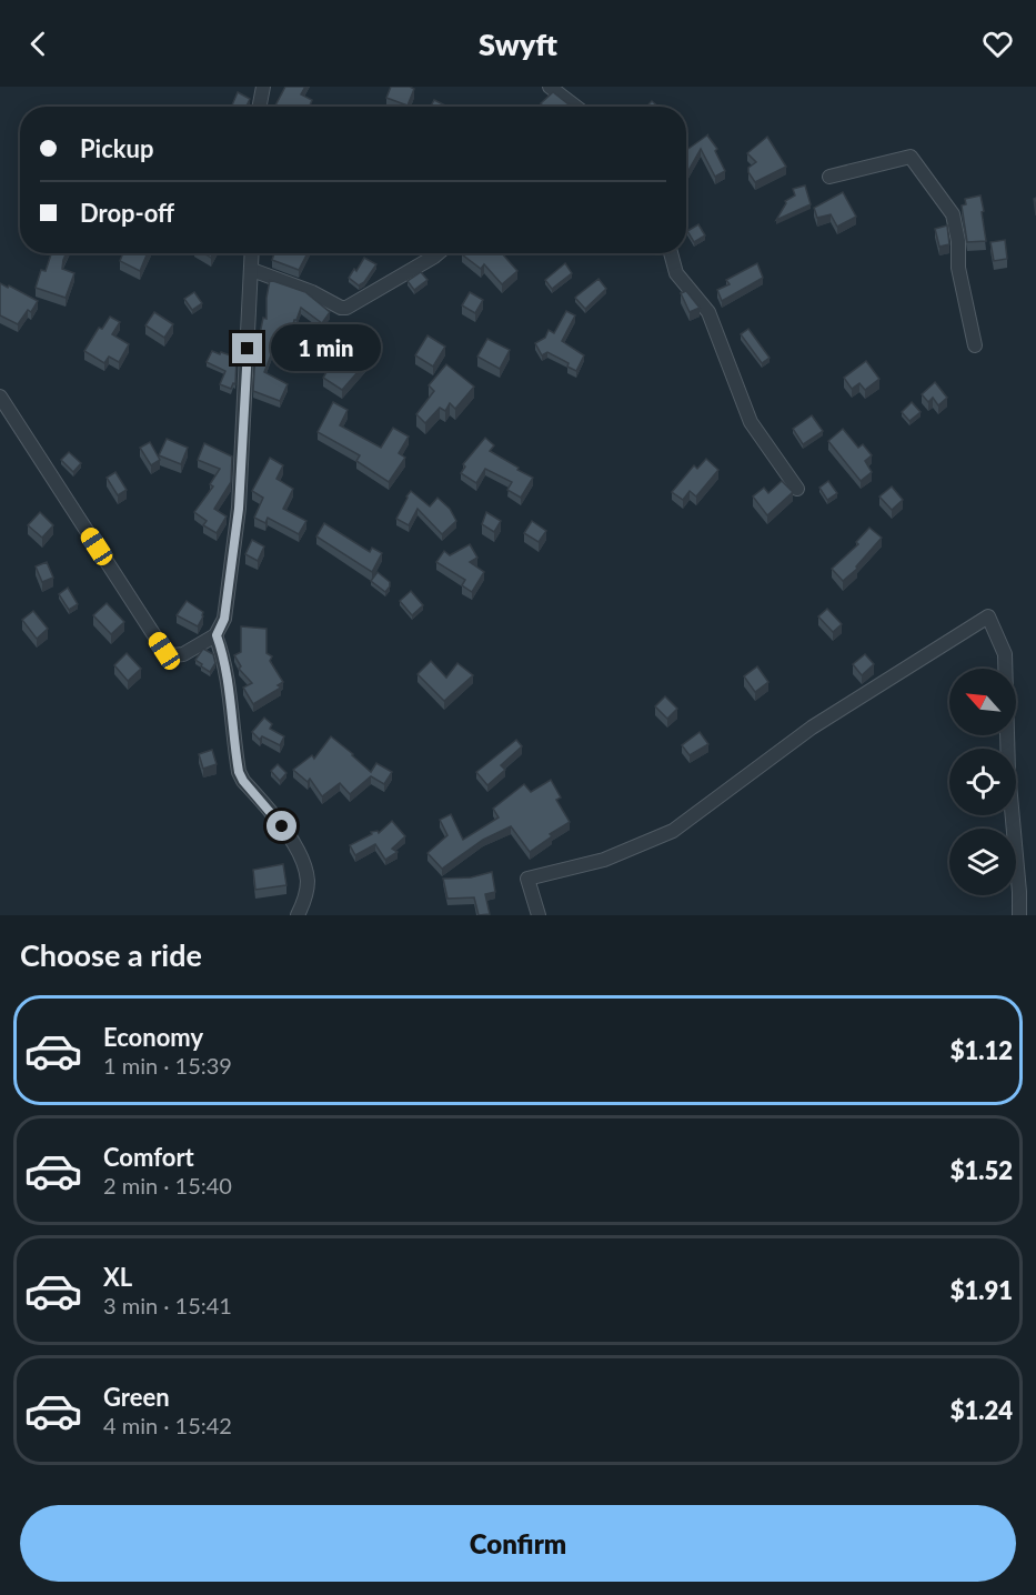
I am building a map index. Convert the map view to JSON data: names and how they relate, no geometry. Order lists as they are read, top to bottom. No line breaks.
{"north":"top left","page":{"header":"Swyft","banner":["Pickup","Drop-off"],"bubble":"1 min","heading":"Choose a ride","list":[{"name":"Economy","note":"1 min · 15:39","value":"$1.12"},{"name":"Comfort","note":"2 min · 15:40","value":"$1.52"},{"name":"XL","note":"3 min · 15:41","value":"$1.91"},{"name":"Green","note":"4 min · 15:42","value":"$1.24"}],"buttons":"Confirm"}}
